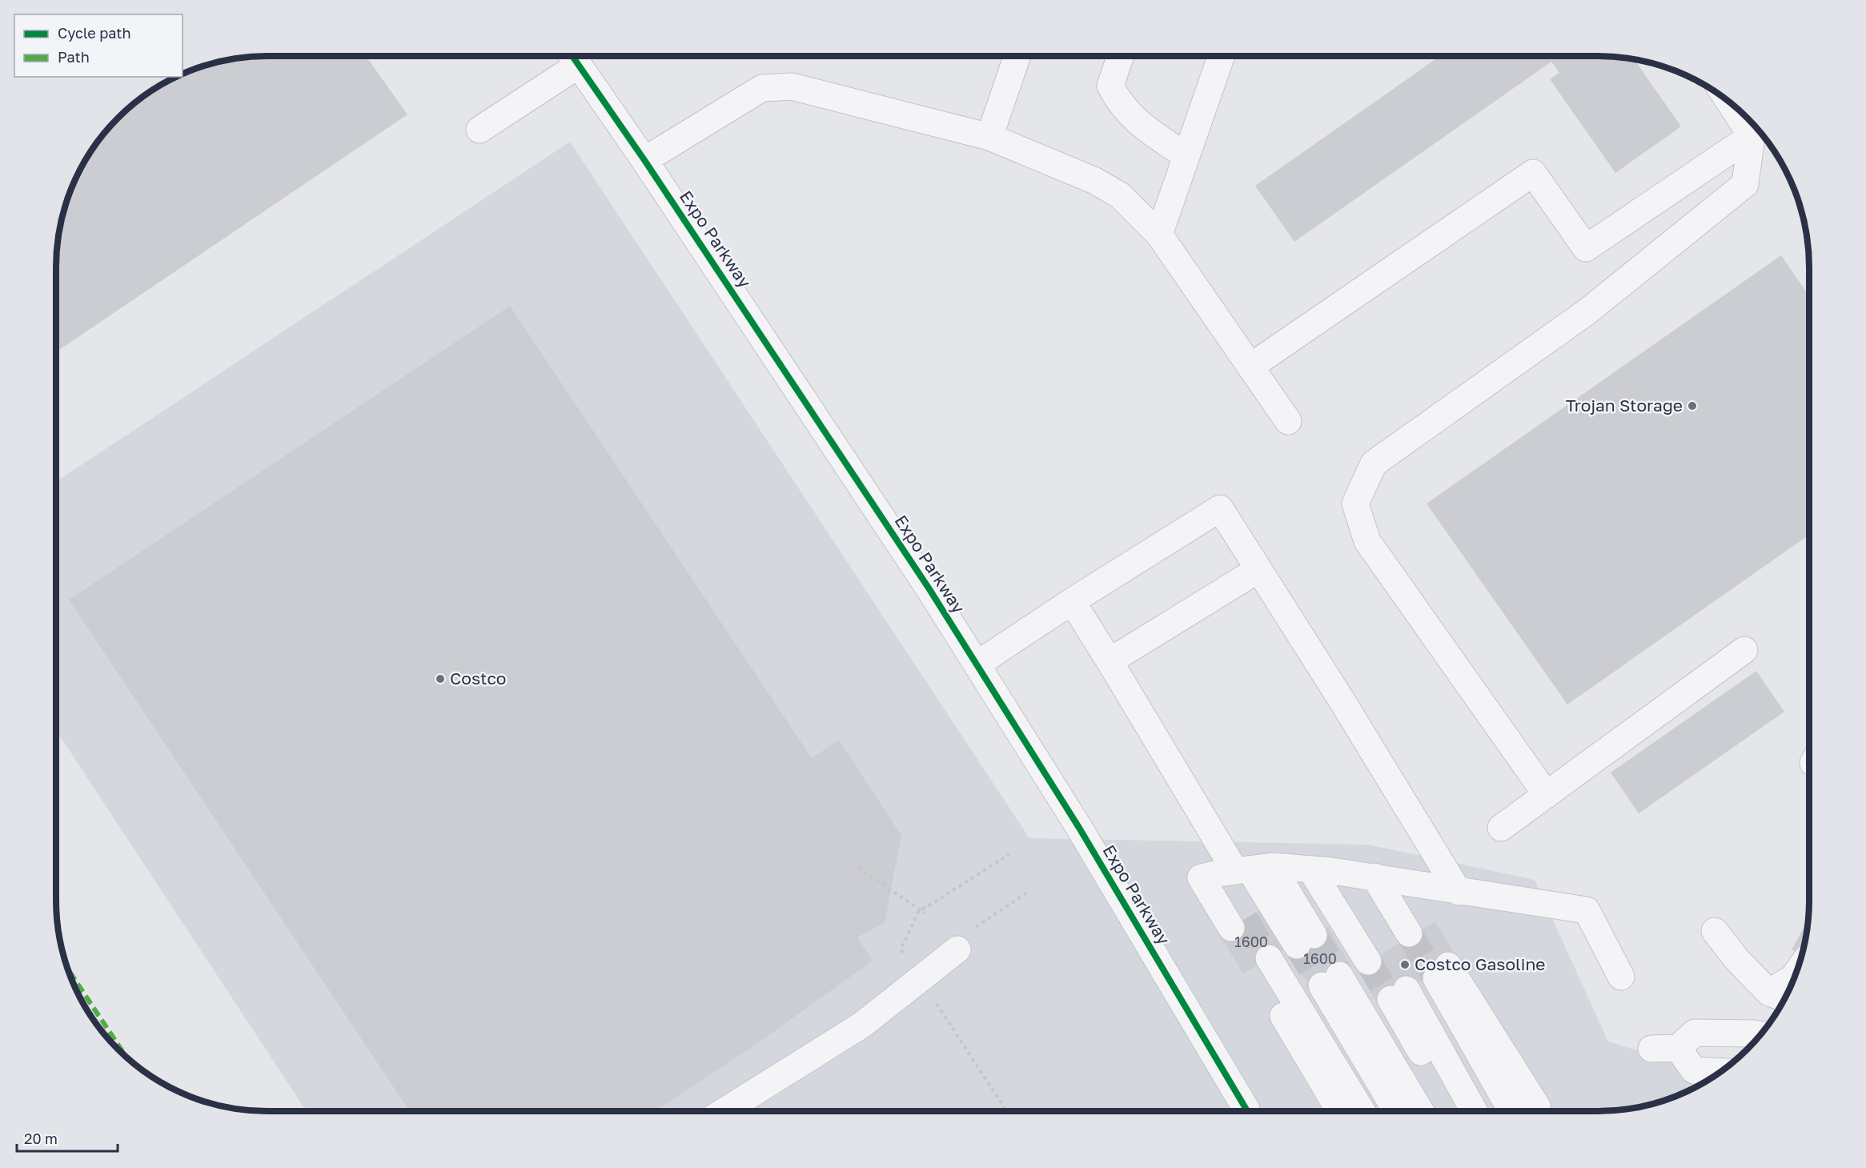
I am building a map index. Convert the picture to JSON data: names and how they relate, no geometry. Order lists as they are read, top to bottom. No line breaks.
{"streets":{"street":["Expo Parkway"]},"places":["Trojan Storage","Costco","Costco Gasoline"],"house_numbers":["1600","1600"],"legend":["Cycle path","Path"],"scale_bar":"20 m"}
